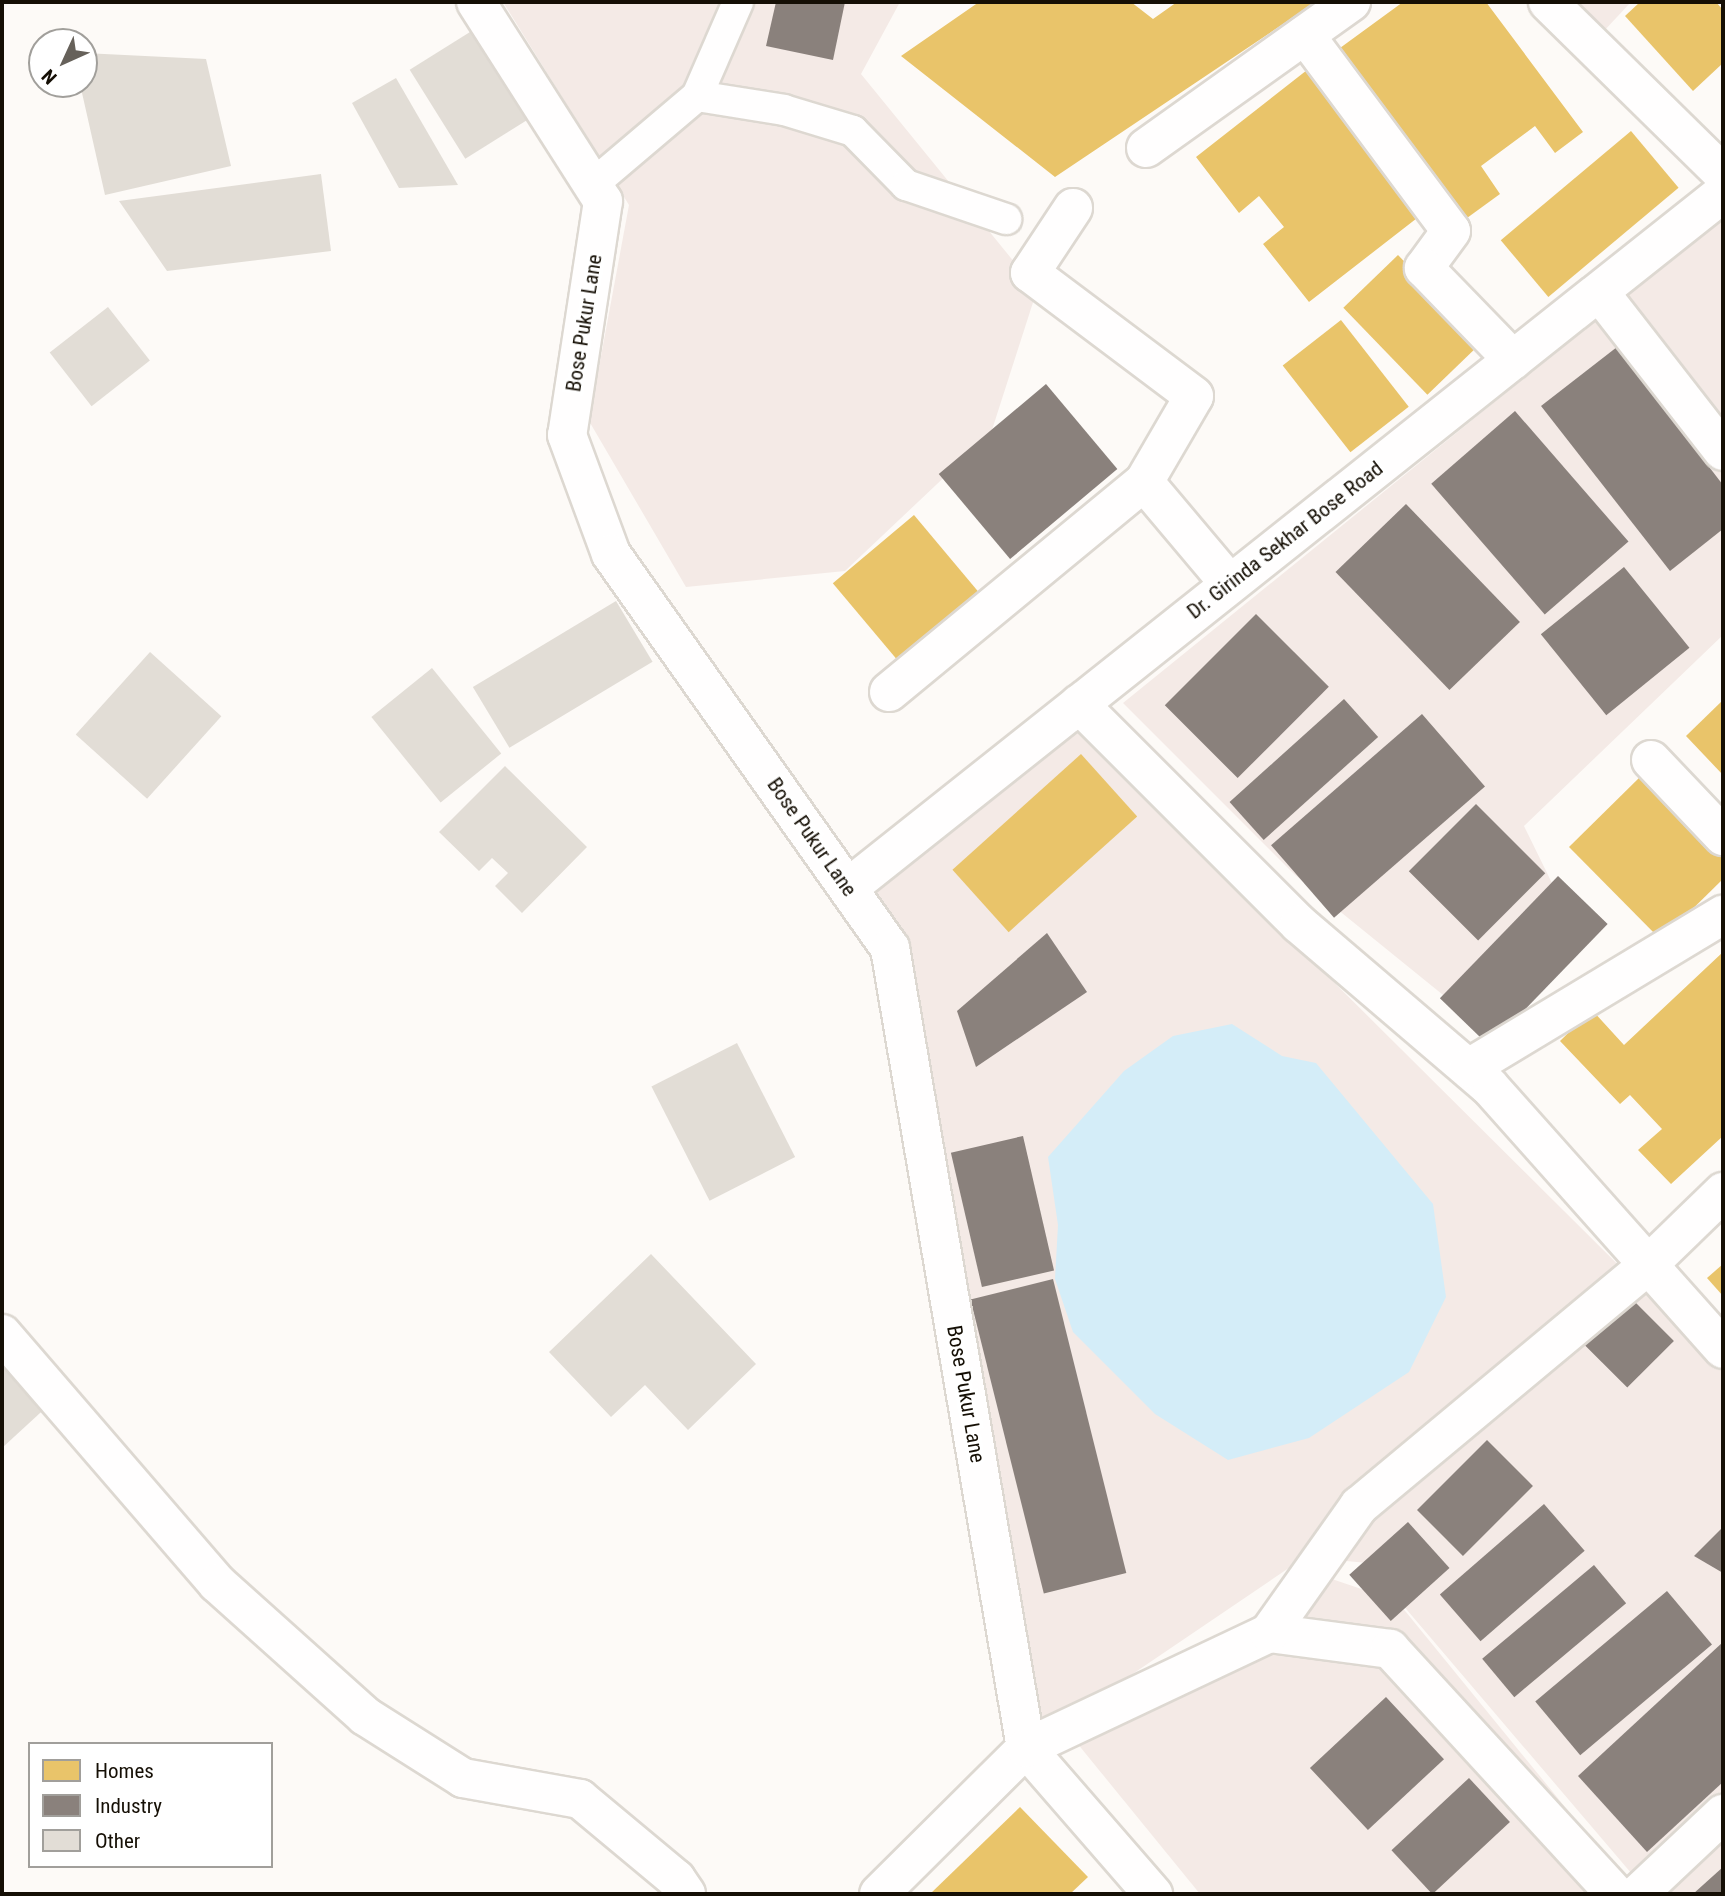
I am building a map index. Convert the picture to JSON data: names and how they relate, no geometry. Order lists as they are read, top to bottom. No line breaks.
{"streets":{"street":["Bose Pukur Lane","Dr. Girinda Sekhar Bose Road"]},"crossings":[["Bose Pukur Lane","Dr. Girinda Sekhar Bose Road"]],"legend":["Homes","Industry","Other"],"north":"bottom left"}
